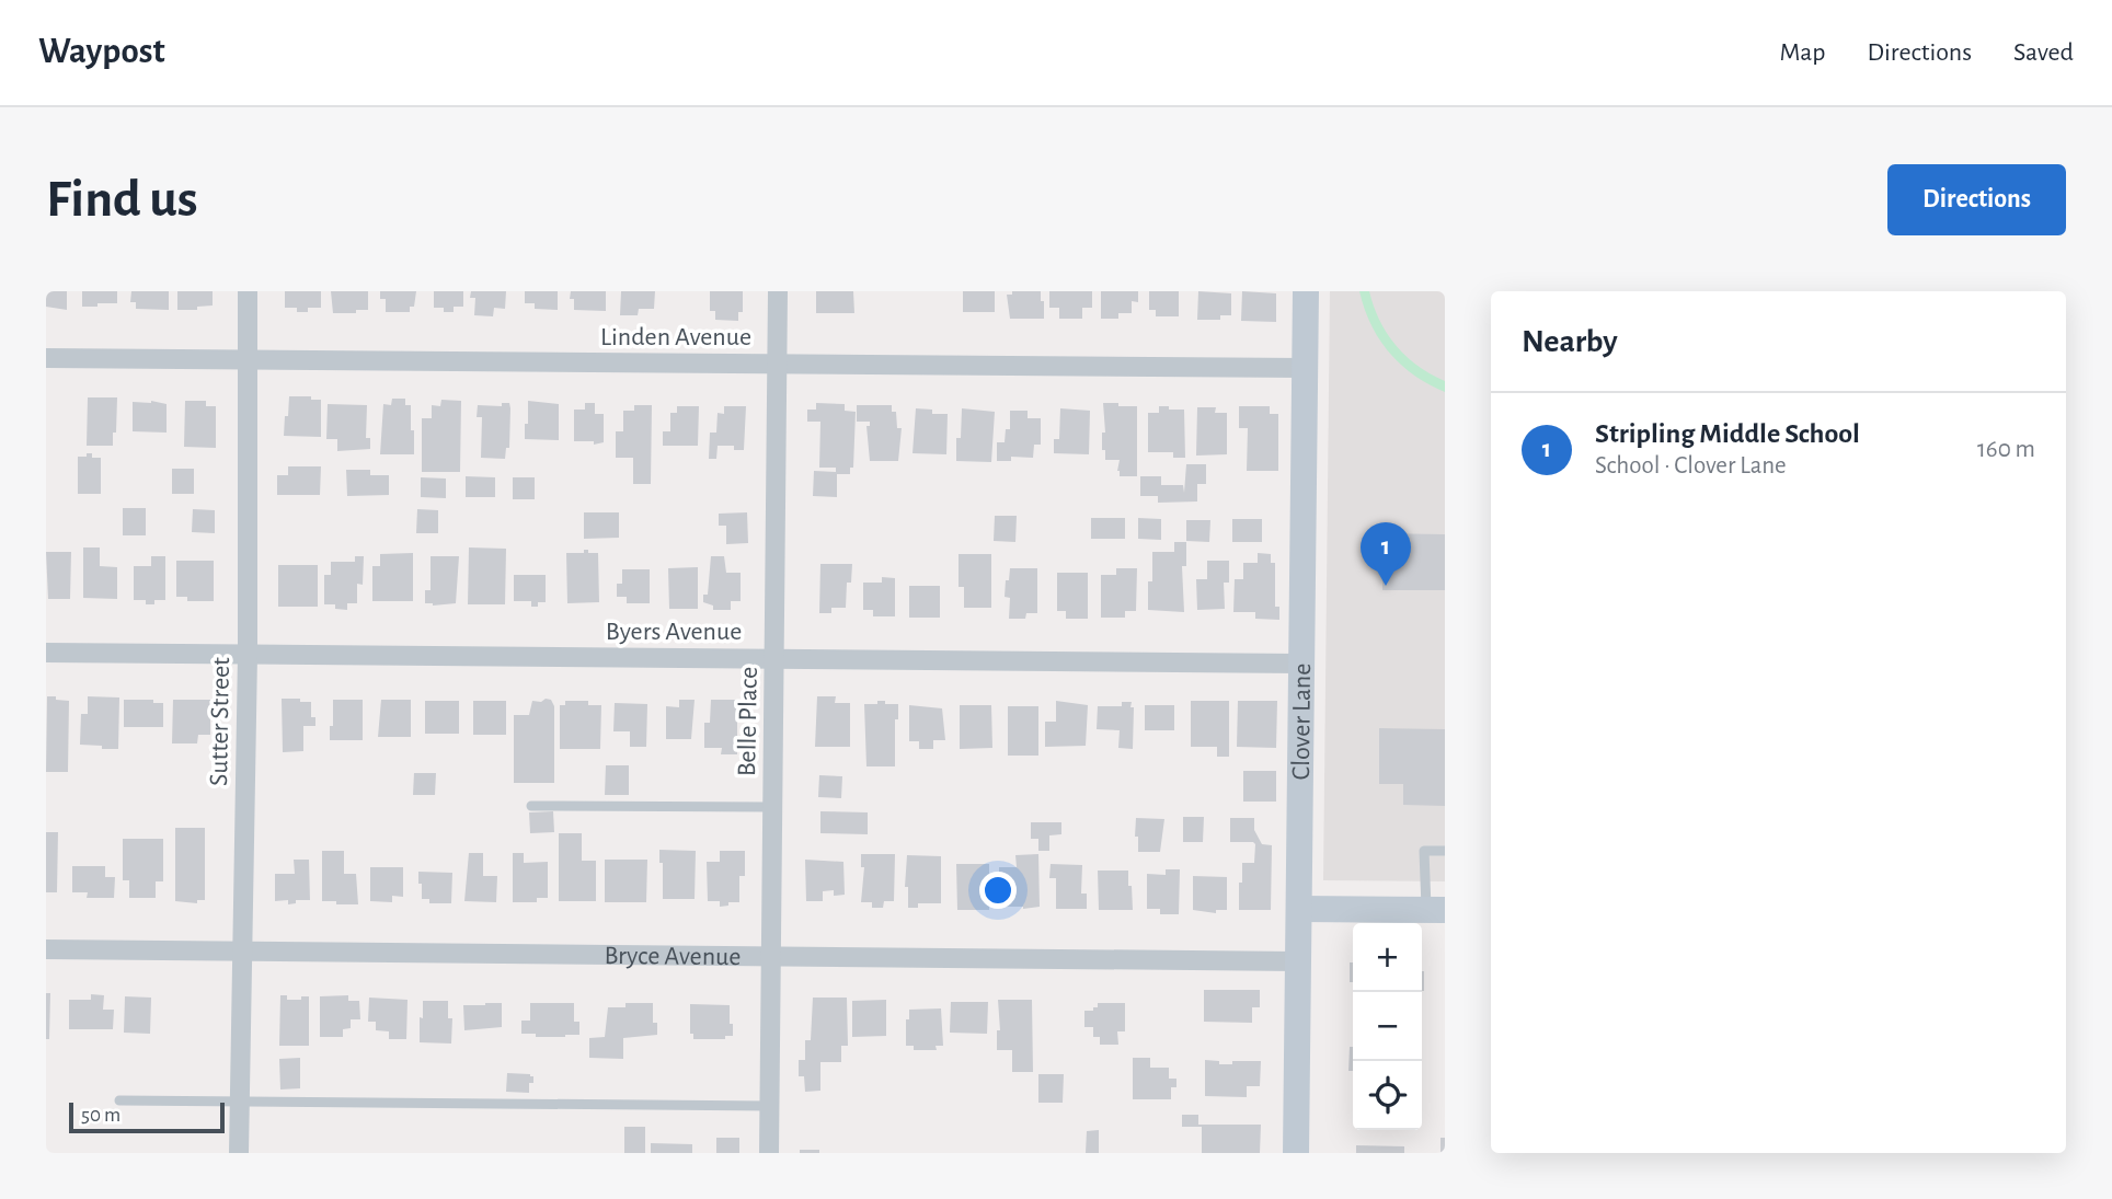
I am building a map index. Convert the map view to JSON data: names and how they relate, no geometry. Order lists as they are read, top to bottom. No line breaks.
{"streets":{"street":["Linden Avenue","Byers Avenue","Sutter Street","Belle Place","Clover Lane","Bryce Avenue"]},"crossings":[["Linden Avenue","Sutter Street"],["Linden Avenue","Belle Place"],["Linden Avenue","Clover Lane"],["Byers Avenue","Sutter Street"],["Byers Avenue","Belle Place"],["Byers Avenue","Clover Lane"],["Sutter Street","Bryce Avenue"],["Belle Place","Bryce Avenue"],["Clover Lane","Bryce Avenue"]],"scale_bar":"50 m","page":{"header":"Waypost","nav":["Map","Directions","Saved"],"buttons":"Directions","title":"Find us","heading":"Nearby","list":[{"mark":"1","name":"Stripling Middle School","note":"School · Clover Lane","value":"160 m"}],"pins":"1","map_buttons":["+","−"],"scale":"50 m"}}
